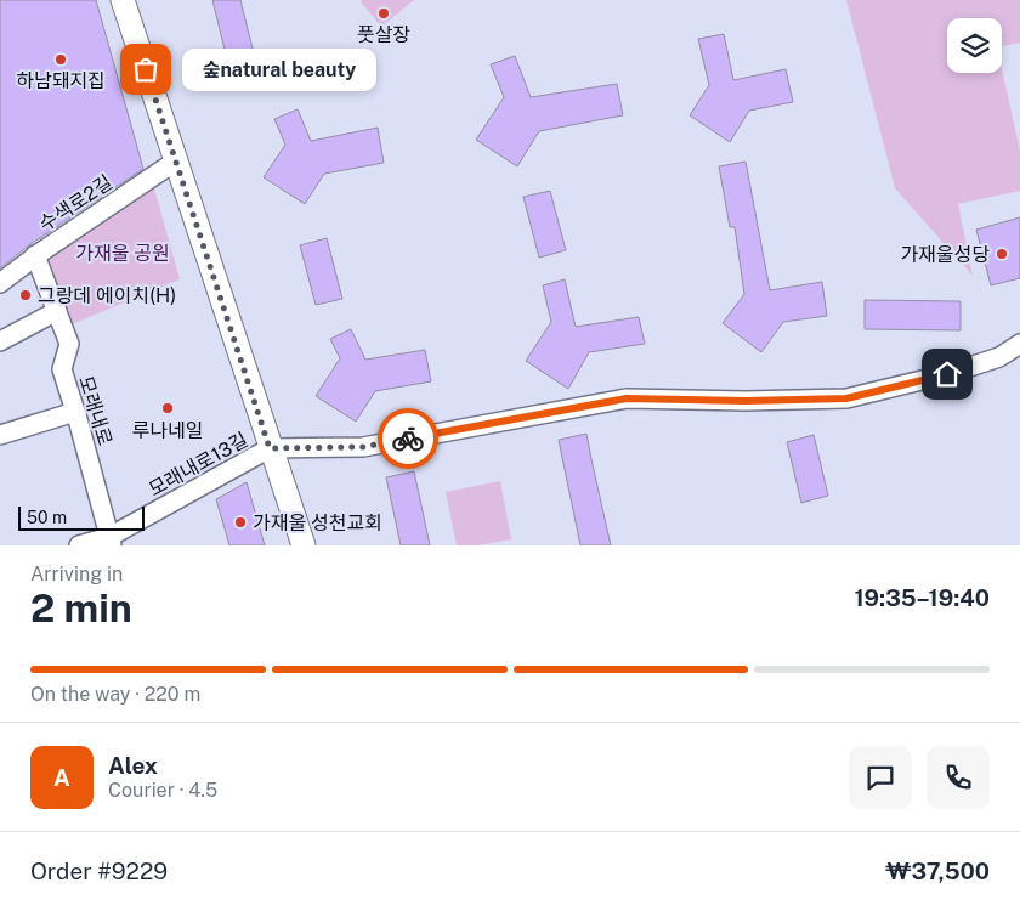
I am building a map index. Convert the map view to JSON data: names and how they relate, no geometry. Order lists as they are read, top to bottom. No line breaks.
{"streets":{"street":["수색로2길","모래내로","모래내로13길"]},"crossings":[["수색로2길","모래내로"],["모래내로","모래내로13길"]],"parks":["가재울 공원"],"places":["풋살장","하남돼지집","숲natural beauty","가재울성당","그랑데 에이치(H)","루나네일","가재울 성천교회"],"scale_bar":"50 m","page":{"bubble":"숲natural beauty","scale":"50 m","heading":["2 min","Arriving in","19:35–19:40"],"panel":["Alex","Courier · 4.5","Order #9229","₩37,500"],"bar":"On the way · 220 m","round":"A"}}
